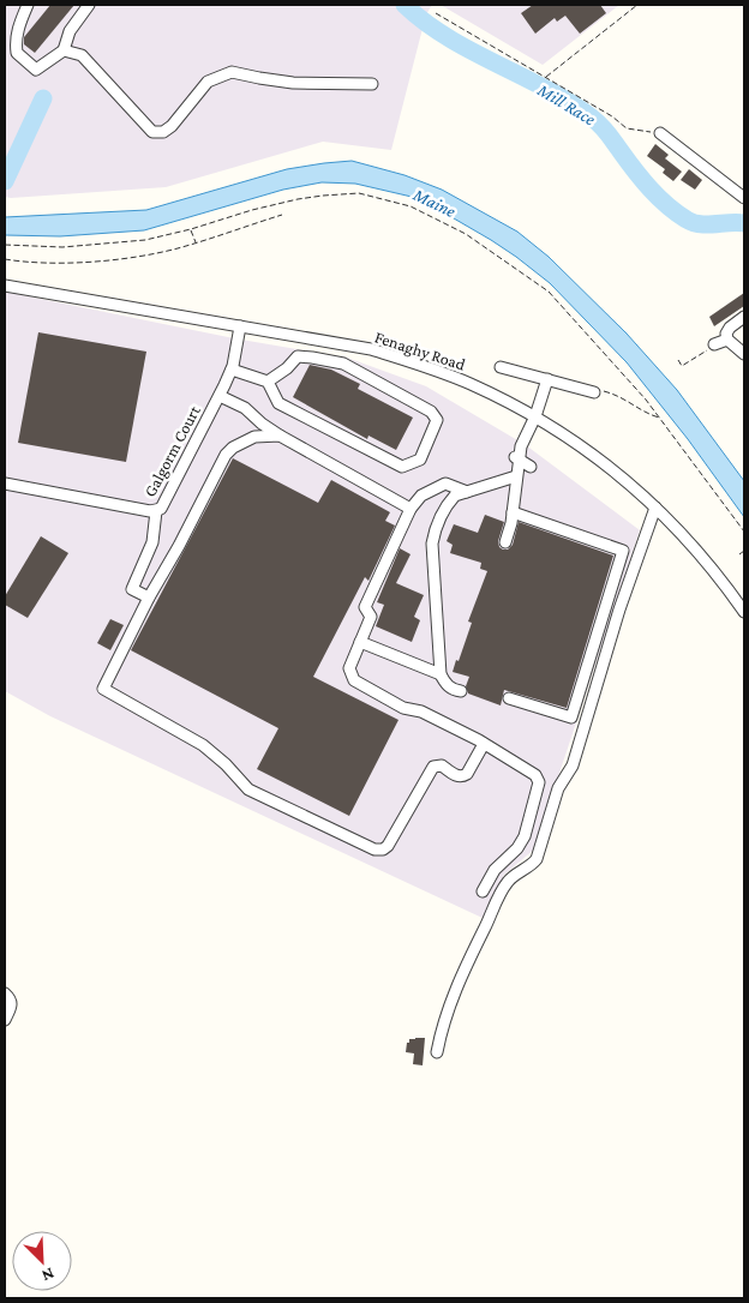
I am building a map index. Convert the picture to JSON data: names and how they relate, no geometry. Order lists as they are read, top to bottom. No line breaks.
{"streets":{"street":["Fenaghy Road","Galgorm Court"]},"crossings":[["Fenaghy Road","Galgorm Court"]],"water":["Mill Race","Maine"],"north":"bottom right"}
